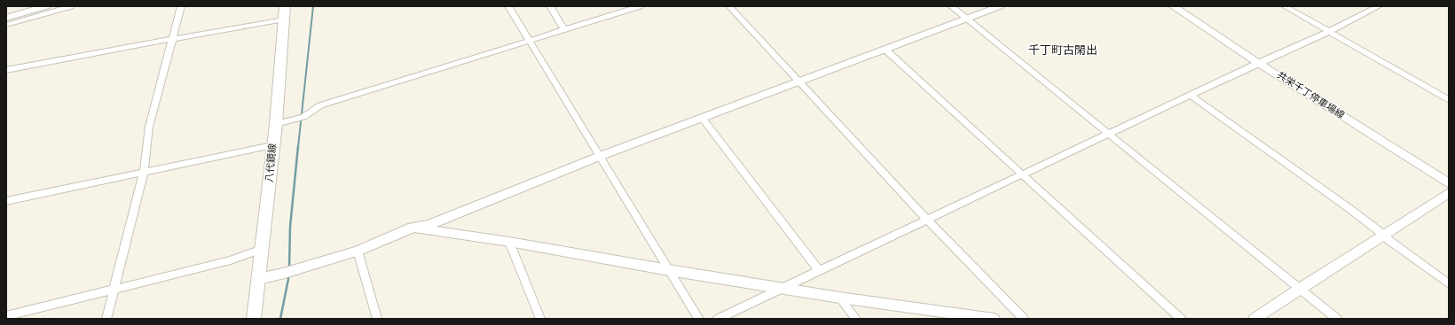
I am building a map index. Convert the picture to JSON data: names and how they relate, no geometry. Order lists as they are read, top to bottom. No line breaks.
{"streets":{"main road":["八代鏡線"],"street":["共栄千丁停車場線"]},"districts":["千丁町古閑出"]}
